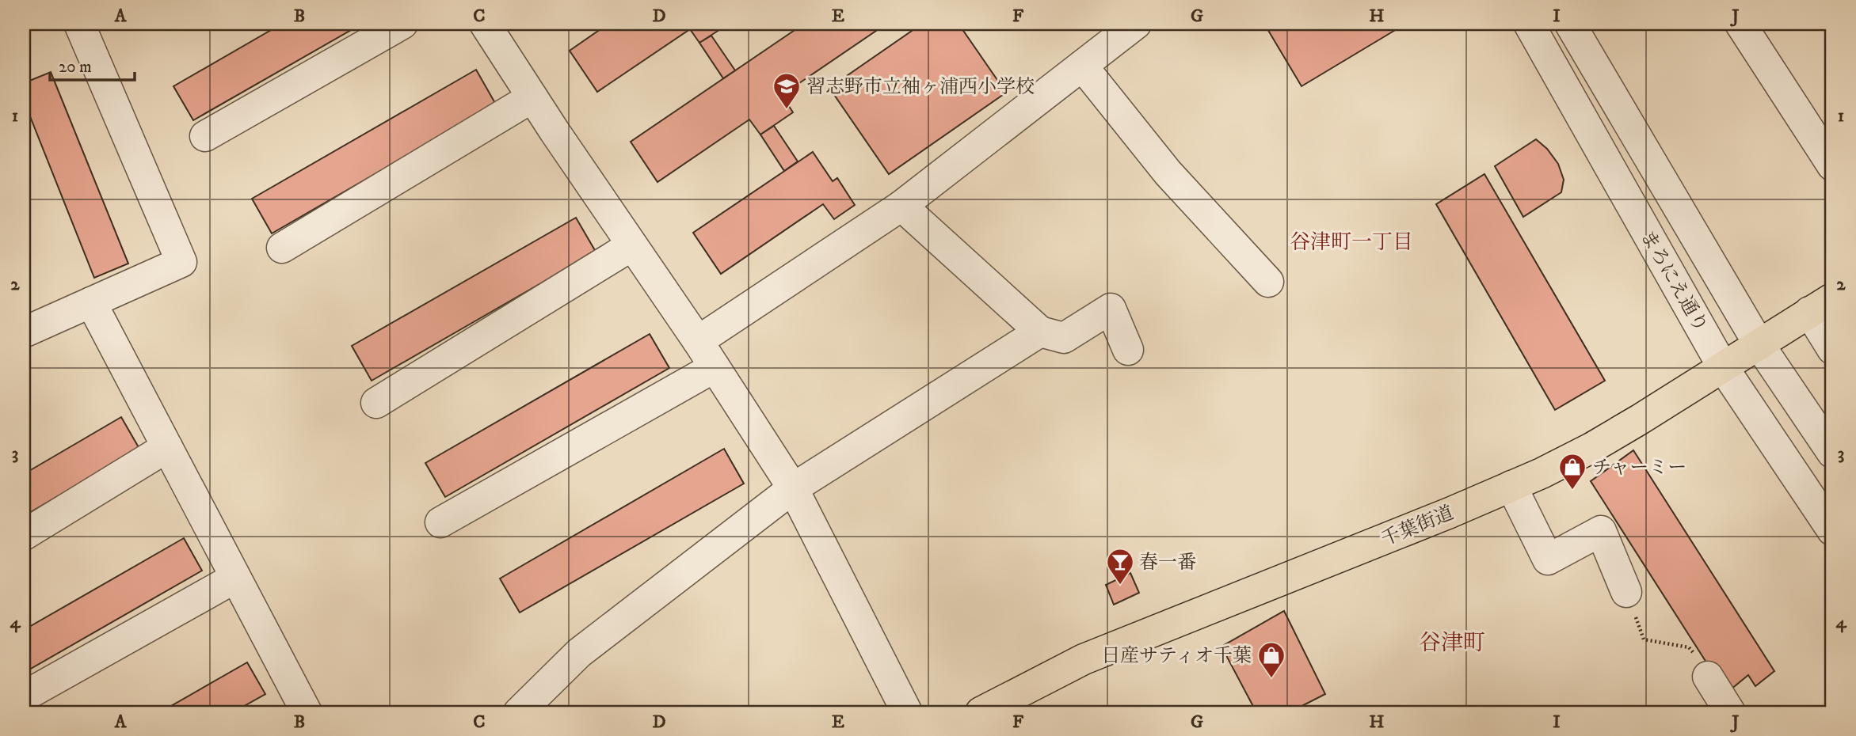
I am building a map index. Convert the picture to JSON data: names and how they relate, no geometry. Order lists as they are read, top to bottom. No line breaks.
{"streets":{"highway":["千葉街道"],"street":["まろにえ通り"]},"crossings":[["まろにえ通り","千葉街道"]],"districts":["谷津町一丁目","谷津町"],"places":{"school or university":["習志野市立袖ヶ浦西小学校"],"shop":["チャーミー","日産サティオ千葉"],"bar":["春一番"]},"scale_bar":"20 m","grid":{"columns":["A","B","C","D","E","F","G","H","I","J"],"rows":["1","2","3","4"]}}
